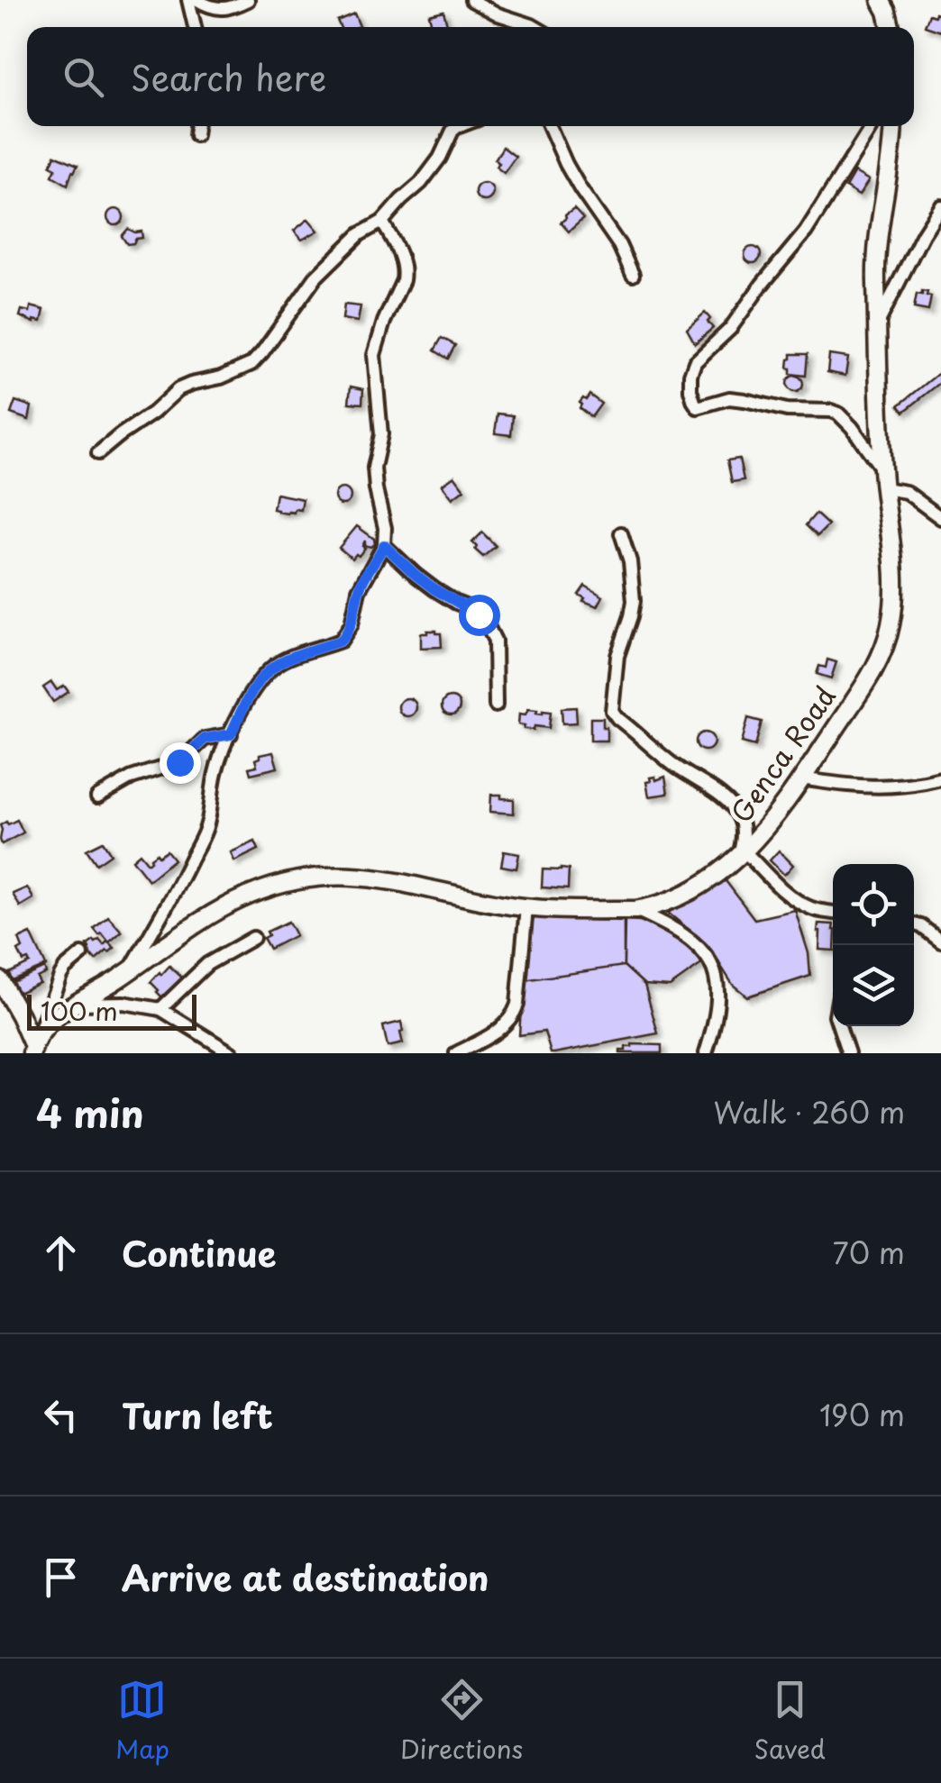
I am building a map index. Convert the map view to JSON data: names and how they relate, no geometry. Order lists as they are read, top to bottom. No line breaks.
{"streets":{"street":["Genca Road"]},"scale_bar":"100 m","page":{"search":"Search here","scale":"100 m","heading":["4 min","Walk · 260 m"],"list":[["Continue","70 m"],["Turn left","190 m"],"Arrive at destination"],"nav":["Map","Directions","Saved"]}}
